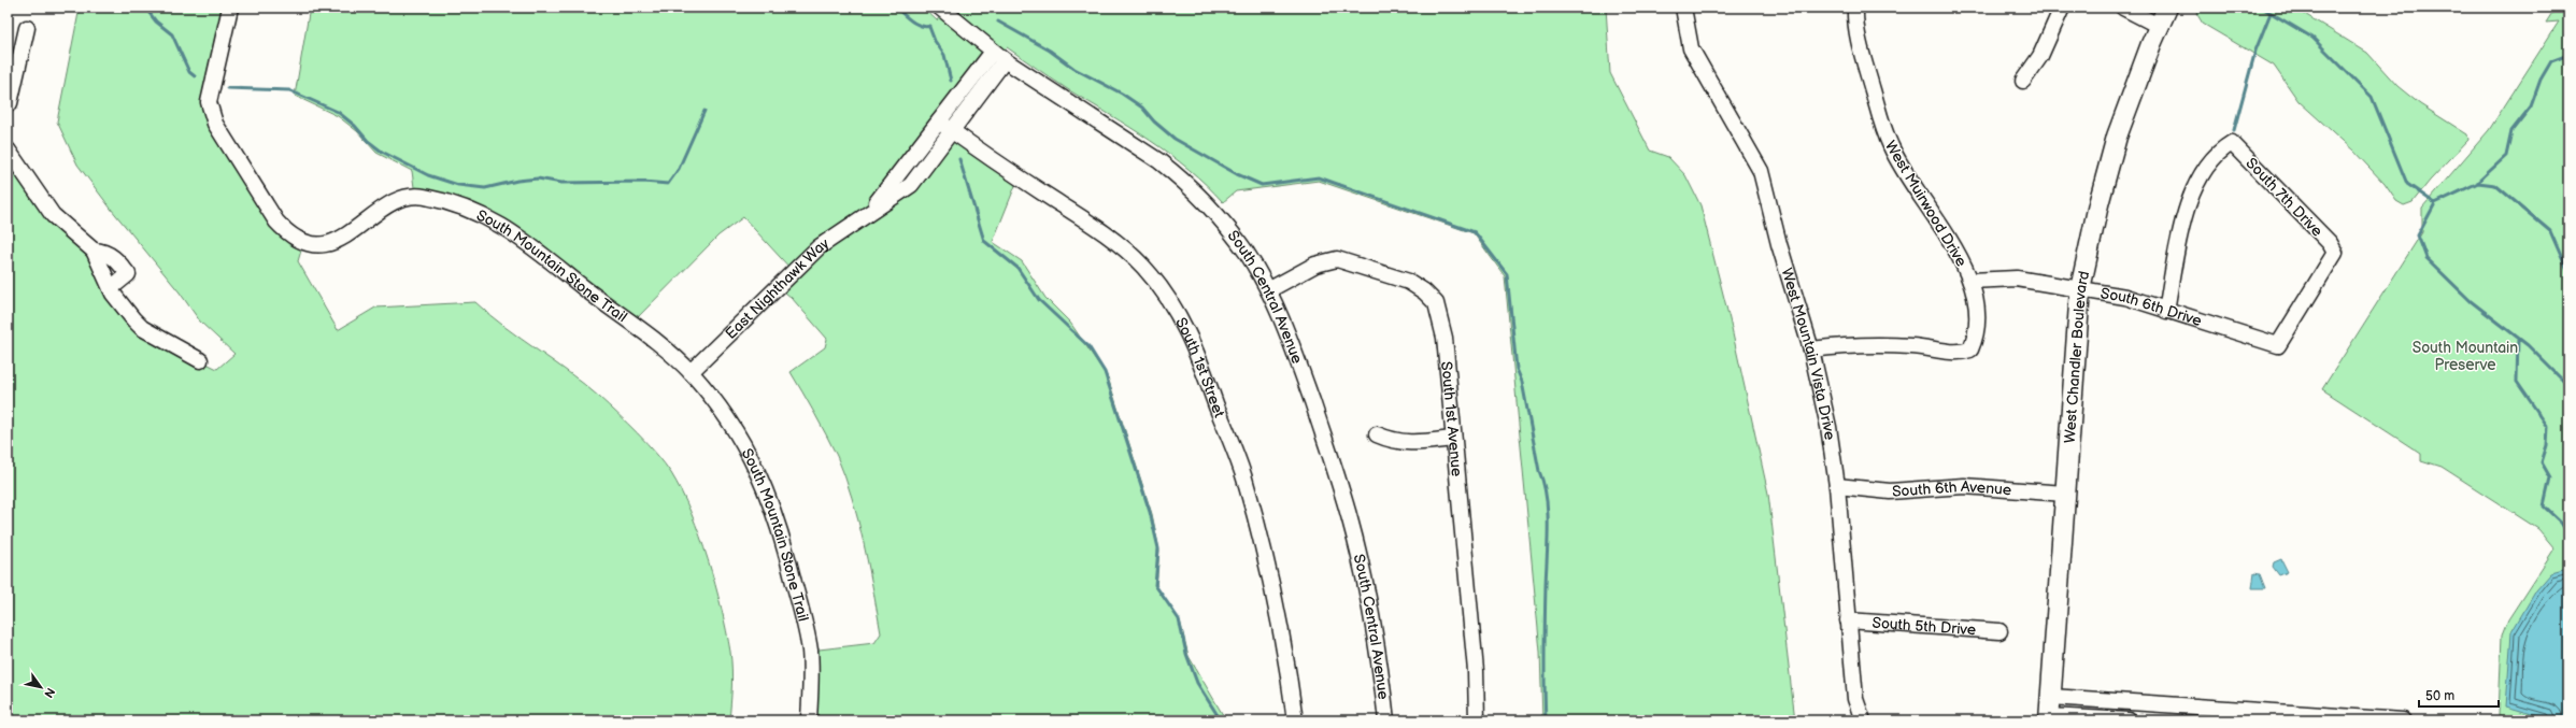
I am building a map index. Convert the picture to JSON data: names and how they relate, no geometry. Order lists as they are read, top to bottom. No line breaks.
{"streets":{"main road":["West Chandler Boulevard"],"street":["South 7th Drive","West Muirwood Drive","South Mountain Stone Trail","East Nighthawk Way","South Central Avenue","South 6th Drive","West Mountain Vista Drive","South 1st Street","South 1st Avenue","South 6th Avenue","South 5th Drive"]},"crossings":[["South 7th Drive","South 6th Drive"],["West Muirwood Drive","South 6th Drive"],["West Muirwood Drive","West Mountain Vista Drive"],["South Mountain Stone Trail","East Nighthawk Way"],["East Nighthawk Way","South Central Avenue"],["East Nighthawk Way","South 1st Street"],["South Central Avenue","South 1st Avenue"],["South 6th Drive","West Chandler Boulevard"],["West Mountain Vista Drive","South 6th Avenue"],["West Mountain Vista Drive","South 5th Drive"],["West Chandler Boulevard","South 6th Avenue"]],"parks":["South Mountain Preserve"],"scale_bar":"50 m","north":"bottom right"}
